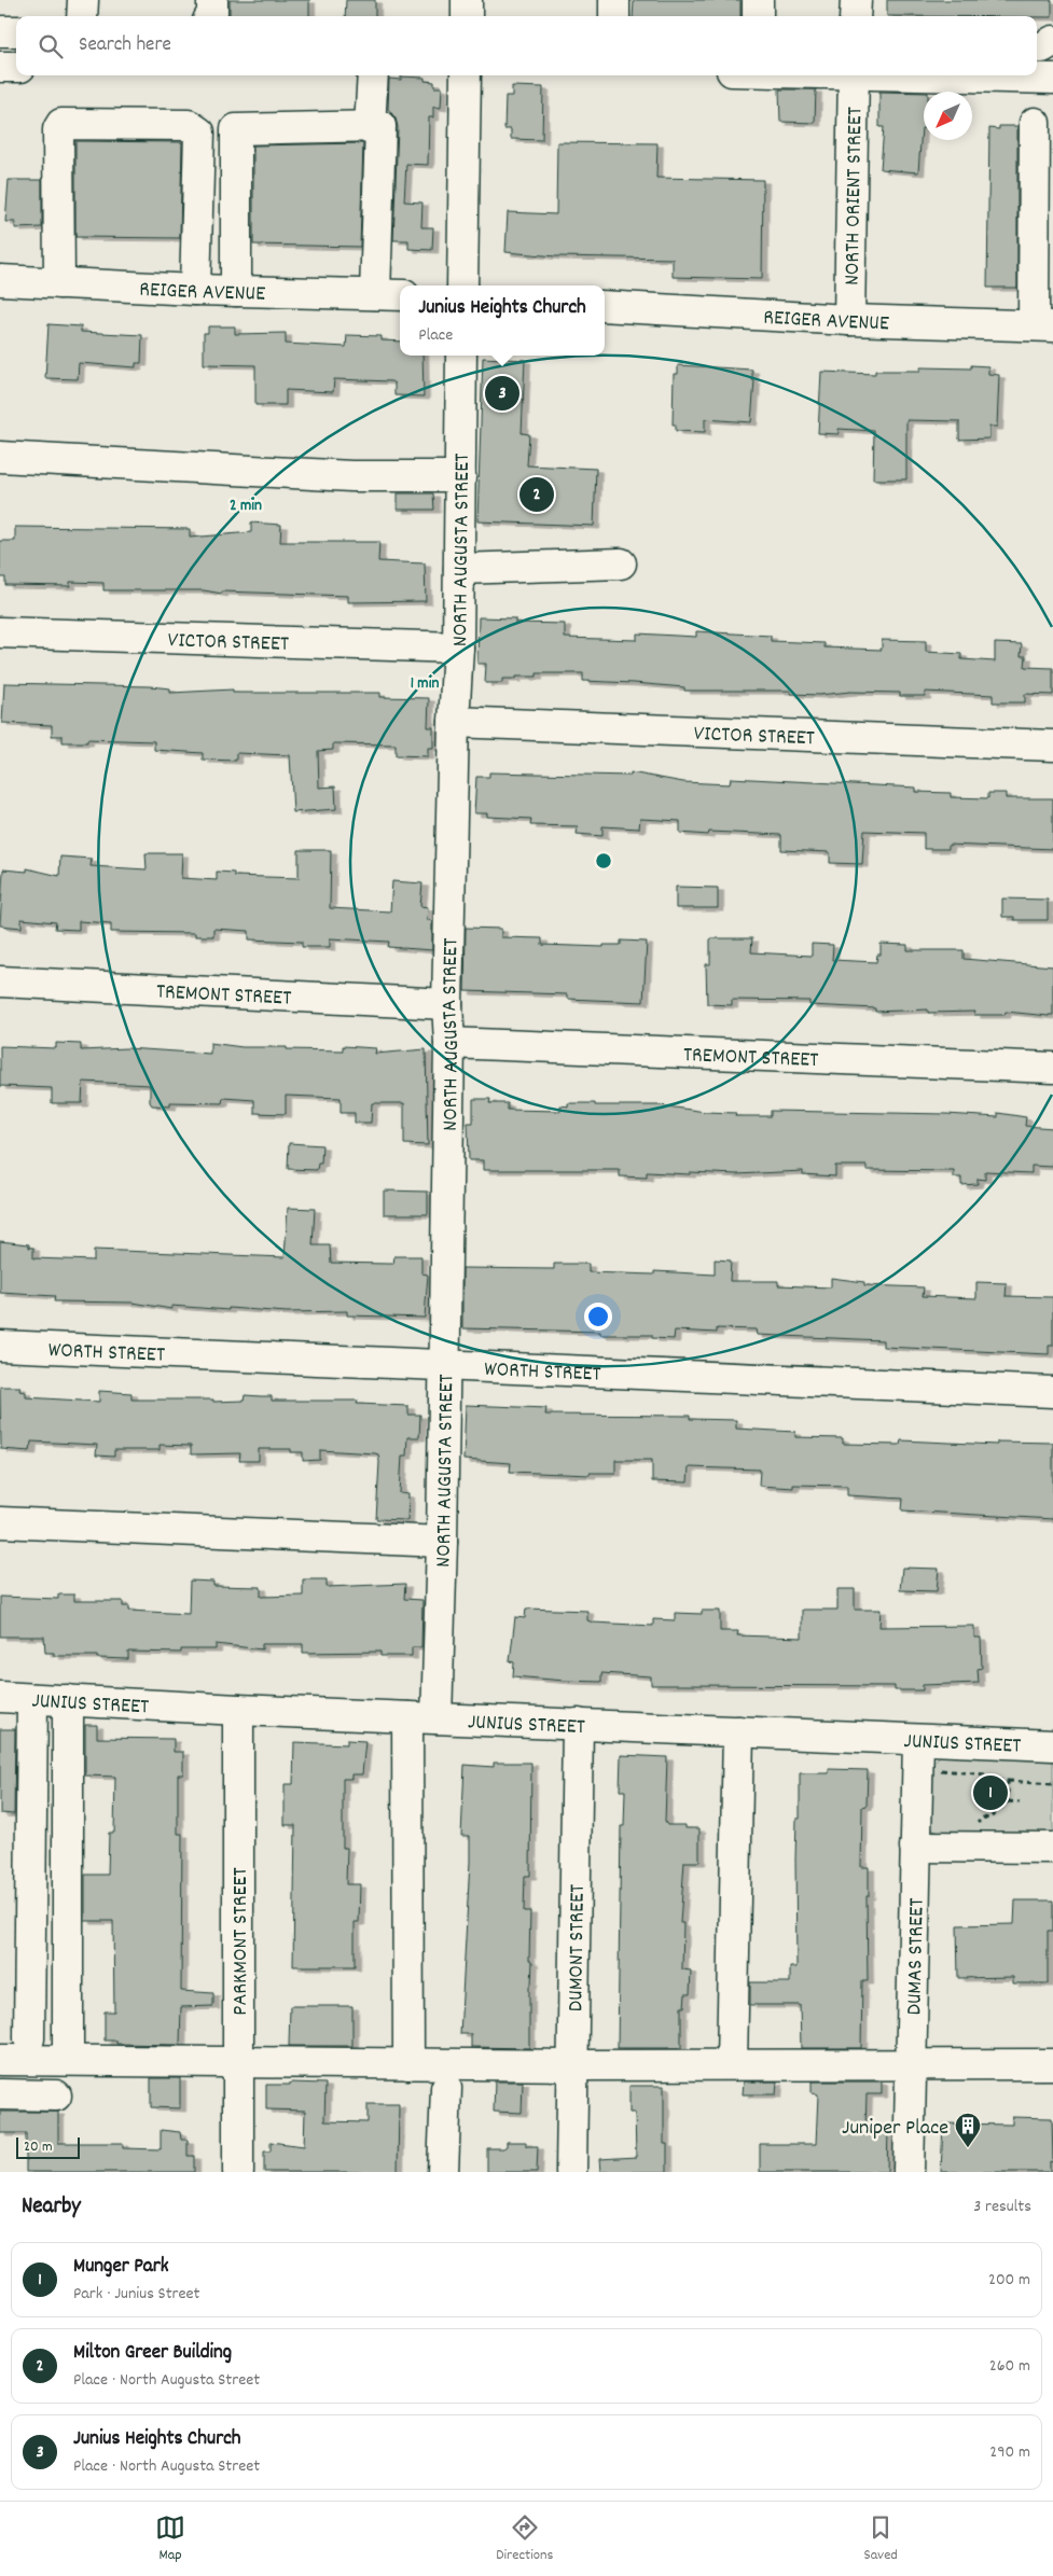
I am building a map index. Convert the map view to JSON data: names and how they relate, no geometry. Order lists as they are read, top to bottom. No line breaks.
{"streets":{"street":["NORTH ORIENT STREET","REIGER AVENUE","NORTH AUGUSTA STREET","VICTOR STREET","TREMONT STREET","WORTH STREET","JUNIUS STREET","PARKMONT STREET","DUMONT STREET","DUMAS STREET"]},"crossings":[["NORTH ORIENT STREET","REIGER AVENUE"],["NORTH AUGUSTA STREET","VICTOR STREET"],["NORTH AUGUSTA STREET","TREMONT STREET"],["NORTH AUGUSTA STREET","WORTH STREET"],["NORTH AUGUSTA STREET","JUNIUS STREET"],["JUNIUS STREET","PARKMONT STREET"],["JUNIUS STREET","DUMONT STREET"],["JUNIUS STREET","DUMAS STREET"]],"places":{"building":["Juniper Place"]},"scale_bar":"20 m","north":"bottom left","page":{"search":"Search here","popup":["Junius Heights Church","Place"],"pins":["3","2","1"],"scale":"20 m","heading":["Nearby","3 results"],"list":[{"mark":"1","name":"Munger Park","note":"Park · Junius Street","value":"200 m"},{"mark":"2","name":"Milton Greer Building","note":"Place · North Augusta Street","value":"260 m"},{"mark":"3","name":"Junius Heights Church","note":"Place · North Augusta Street","value":"290 m"}],"nav":["Map","Directions","Saved"]},"rings":["2 min","1 min"]}
